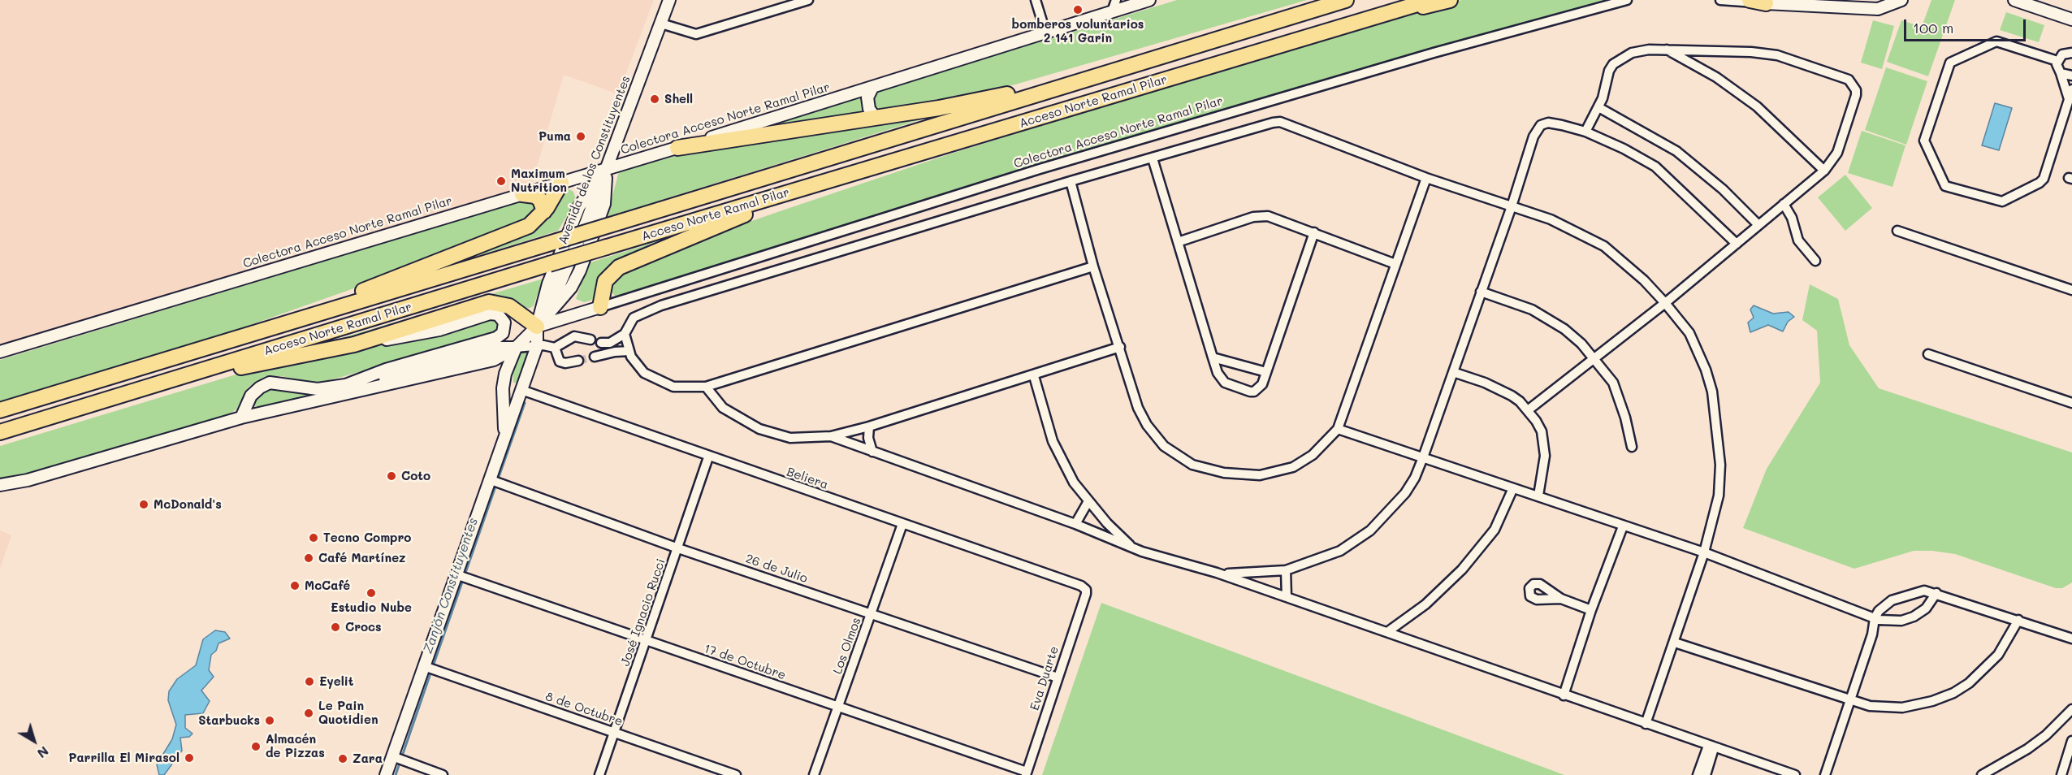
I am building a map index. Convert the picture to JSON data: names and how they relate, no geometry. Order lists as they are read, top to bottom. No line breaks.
{"streets":{"highway":["Acceso Norte Ramal Pilar"],"street":["Colectora Acceso Norte Ramal Pilar","Avenida de los Constituyentes","Beliera","26 de Julio","José Ignacio Rucci","Los Olmos","17 de Octubre","Eva Duarte","8 de Octubre"]},"crossings":[["Colectora Acceso Norte Ramal Pilar","Avenida de los Constituyentes"],["Avenida de los Constituyentes","Beliera"],["Avenida de los Constituyentes","26 de Julio"],["Avenida de los Constituyentes","17 de Octubre"],["Avenida de los Constituyentes","8 de Octubre"],["Beliera","José Ignacio Rucci"],["Beliera","Los Olmos"],["Beliera","Eva Duarte"],["26 de Julio","José Ignacio Rucci"],["26 de Julio","Los Olmos"],["26 de Julio","Eva Duarte"],["José Ignacio Rucci","17 de Octubre"],["José Ignacio Rucci","8 de Octubre"],["Los Olmos","17 de Octubre"],["17 de Octubre","Eva Duarte"]],"water":["Zanjón Constituyentes"],"places":["bomberos voluntarios 2 141 Garin","Shell","Puma","Maximum Nutrition","Coto","McDonald's","Tecno Compro","Café Martínez","McCafé","Estudio Nube","Crocs","Eyelit","Le Pain Quotidien","Starbucks","Almacén de Pizzas","Parrilla El Mirasol","Zara"],"scale_bar":"100 m","north":"bottom right"}
